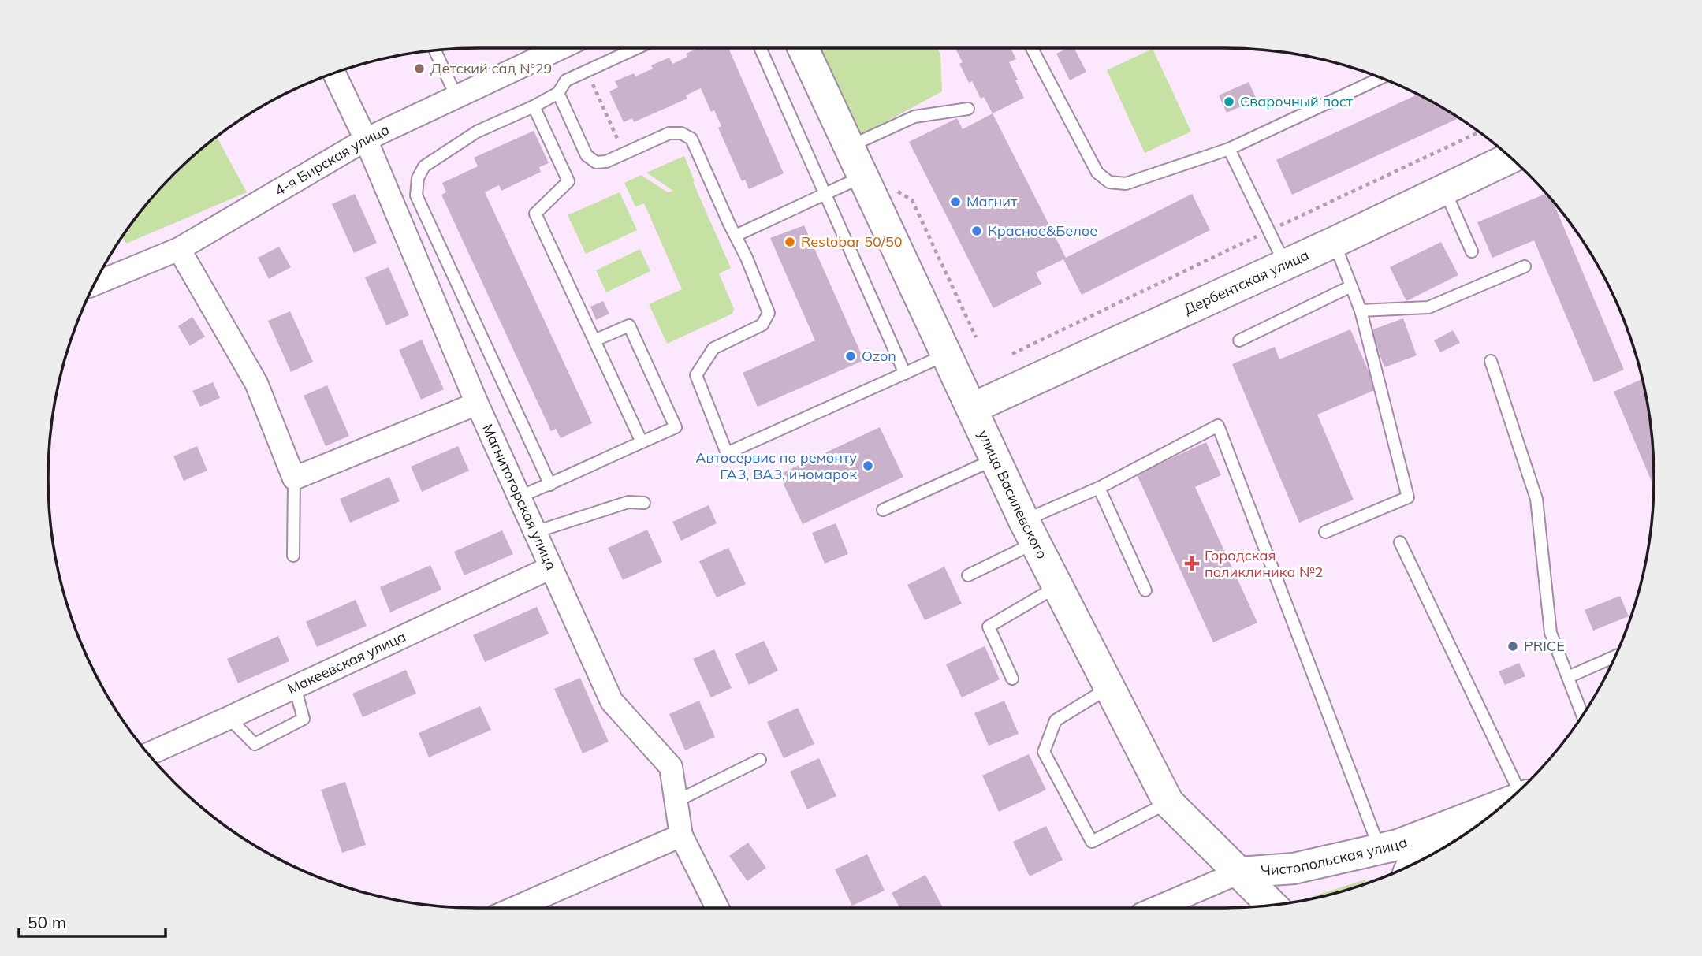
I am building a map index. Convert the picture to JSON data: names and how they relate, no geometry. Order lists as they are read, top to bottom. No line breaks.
{"streets":{"street":["4-я Бирская улица","Дербентская улица","улица Василевского","Магнитогорская улица","Макеевская улица","Чистопольская улица"]},"crossings":[["4-я Бирская улица","Магнитогорская улица"],["Дербентская улица","улица Василевского"],["улица Василевского","Чистопольская улица"],["Магнитогорская улица","Макеевская улица"]],"places":{"other":["Детский сад №29","Сварочный пост","Магнит","Красное&Белое","Restobar 50/50","Ozon","Автосервис по ремонту ГАЗ, ВАЗ, иномарок","PRICE"],"health":["Городская поликлиника №2"]},"scale_bar":"50 m"}
